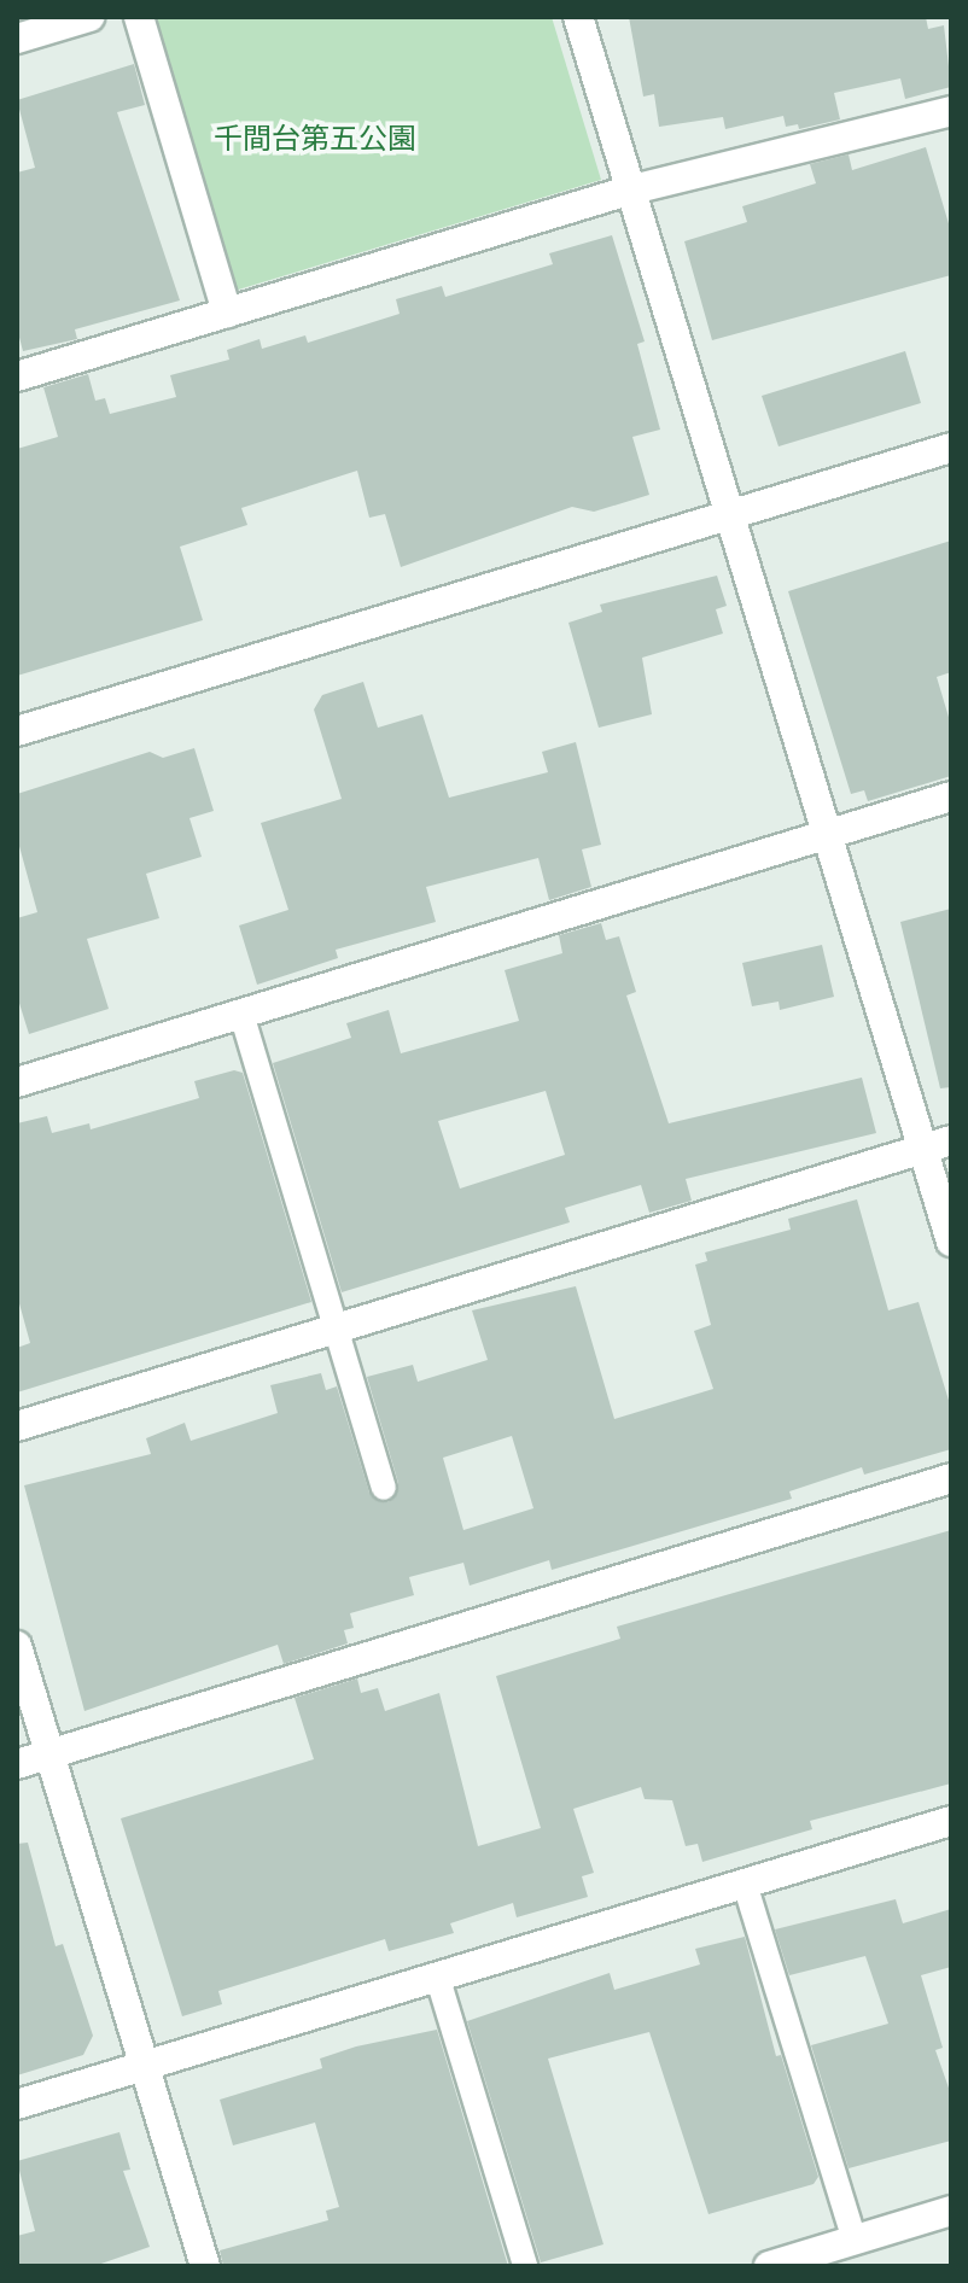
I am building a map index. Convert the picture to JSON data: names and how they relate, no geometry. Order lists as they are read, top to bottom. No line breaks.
{"parks":["千間台第五公園"]}
